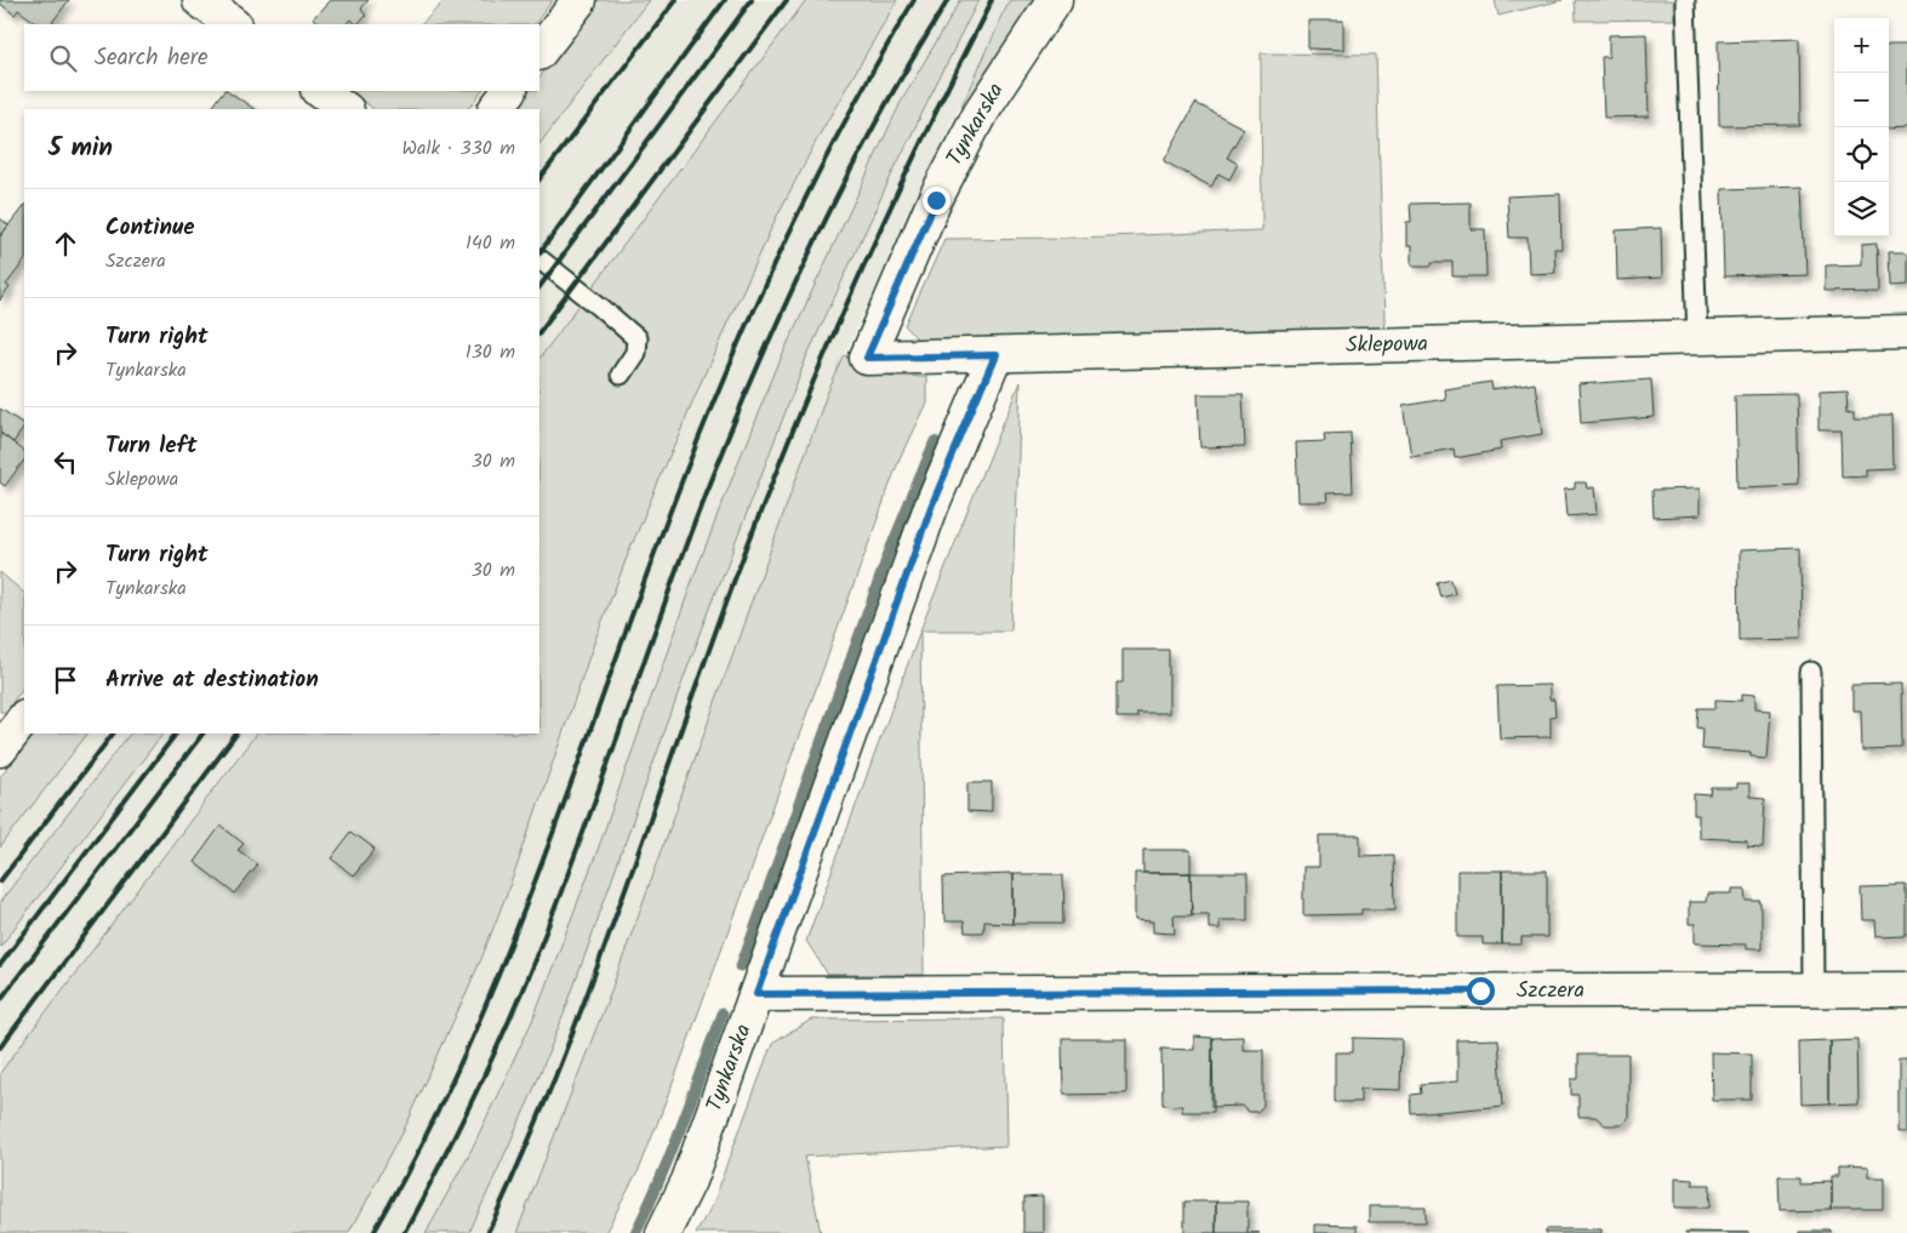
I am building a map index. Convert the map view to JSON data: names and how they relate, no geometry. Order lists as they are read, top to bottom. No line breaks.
{"streets":{"street":["Tynkarska","Sklepowa","Szczera"]},"crossings":[["Tynkarska","Sklepowa"],["Tynkarska","Szczera"]],"page":{"map_buttons":["+","−"],"search":"Search here","heading":["5 min","Walk · 330 m"],"list":[["Continue","Szczera","140 m"],["Turn right","Tynkarska","130 m"],["Turn left","Sklepowa","30 m"],["Turn right","Tynkarska","30 m"],"Arrive at destination"]}}
